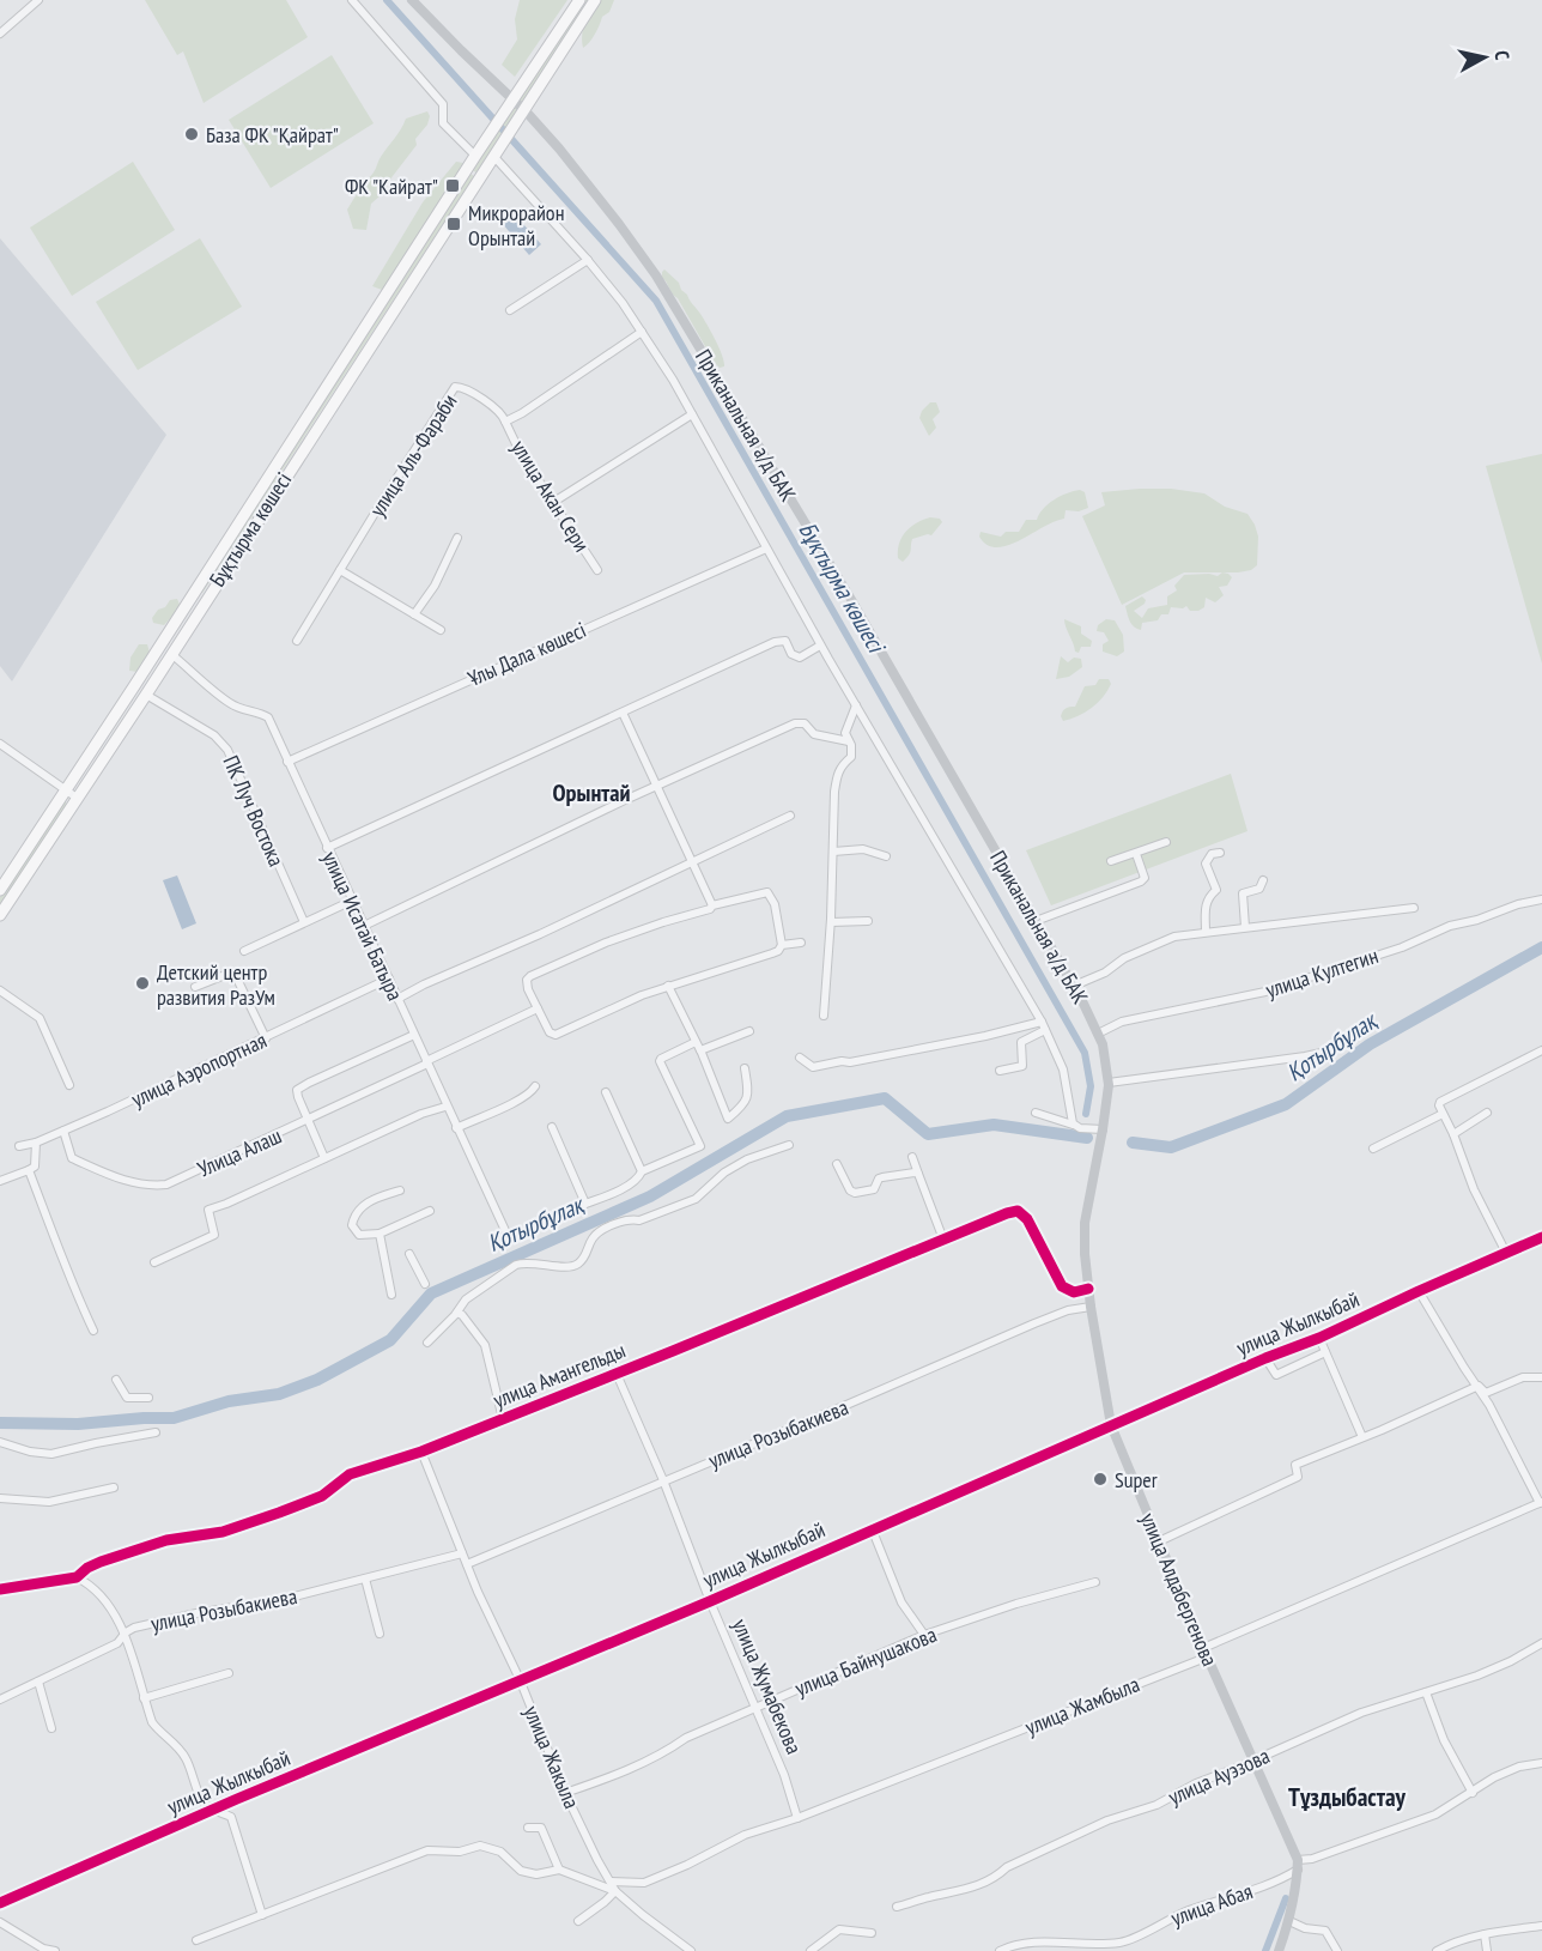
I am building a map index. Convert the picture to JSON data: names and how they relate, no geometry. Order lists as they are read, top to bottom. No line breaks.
{"streets":{"main road":["Приканальная а/д БАК","Бұқтырма көшесі","улица Жылкыбай","улица Алдабергенова"],"street":["улица Аль-Фараби","улица Акан Сери","Ұлы Дала көшесі","ПК Луч Востока","улица Исатай Батыра","улица Култегин","улица Аэропортная","Улица Алаш","улица Амангельды","улица Розыбакиева","улица Байнушакова","улица Жумабекова","улица Жамбыла","улица Жакыла","улица Ауэзова","улица Абая"]},"crossings":[["Приканальная а/д БАК","Бұқтырма көшесі"],["Приканальная а/д БАК","улица Култегин"],["Приканальная а/д БАК","улица Алдабергенова"],["улица Аль-Фараби","улица Акан Сери"],["Бұқтырма көшесі","ПК Луч Востока"],["Бұқтырма көшесі","улица Исатай Батыра"],["Ұлы Дала көшесі","улица Исатай Батыра"],["улица Исатай Батыра","улица Аэропортная"],["улица Исатай Батыра","Улица Алаш"],["улица Аэропортная","Улица Алаш"],["улица Жылкыбай","улица Алдабергенова"],["улица Жылкыбай","улица Жумабекова"],["улица Жылкыбай","улица Жакыла"],["улица Амангельды","улица Алдабергенова"],["улица Амангельды","улица Жумабекова"],["улица Амангельды","улица Жакыла"],["улица Розыбакиева","улица Алдабергенова"],["улица Розыбакиева","улица Жумабекова"],["улица Розыбакиева","улица Жакыла"],["улица Алдабергенова","улица Жамбыла"],["улица Алдабергенова","улица Ауэзова"],["улица Алдабергенова","улица Абая"],["улица Байнушакова","улица Жумабекова"],["улица Байнушакова","улица Жакыла"],["улица Жумабекова","улица Жамбыла"],["улица Жамбыла","улица Жакыла"]],"districts":["Орынтай","Тұздыбастау"],"water":["Бұқтырма көшесі","Қотырбұлақ"],"places":{"other":["База ФК \"Қайрат\"","Детский центр развития РазУм","Super"],"transit":["ФК \"Кайрат\"","Микрорайон Орынтай"]},"north":"right"}
